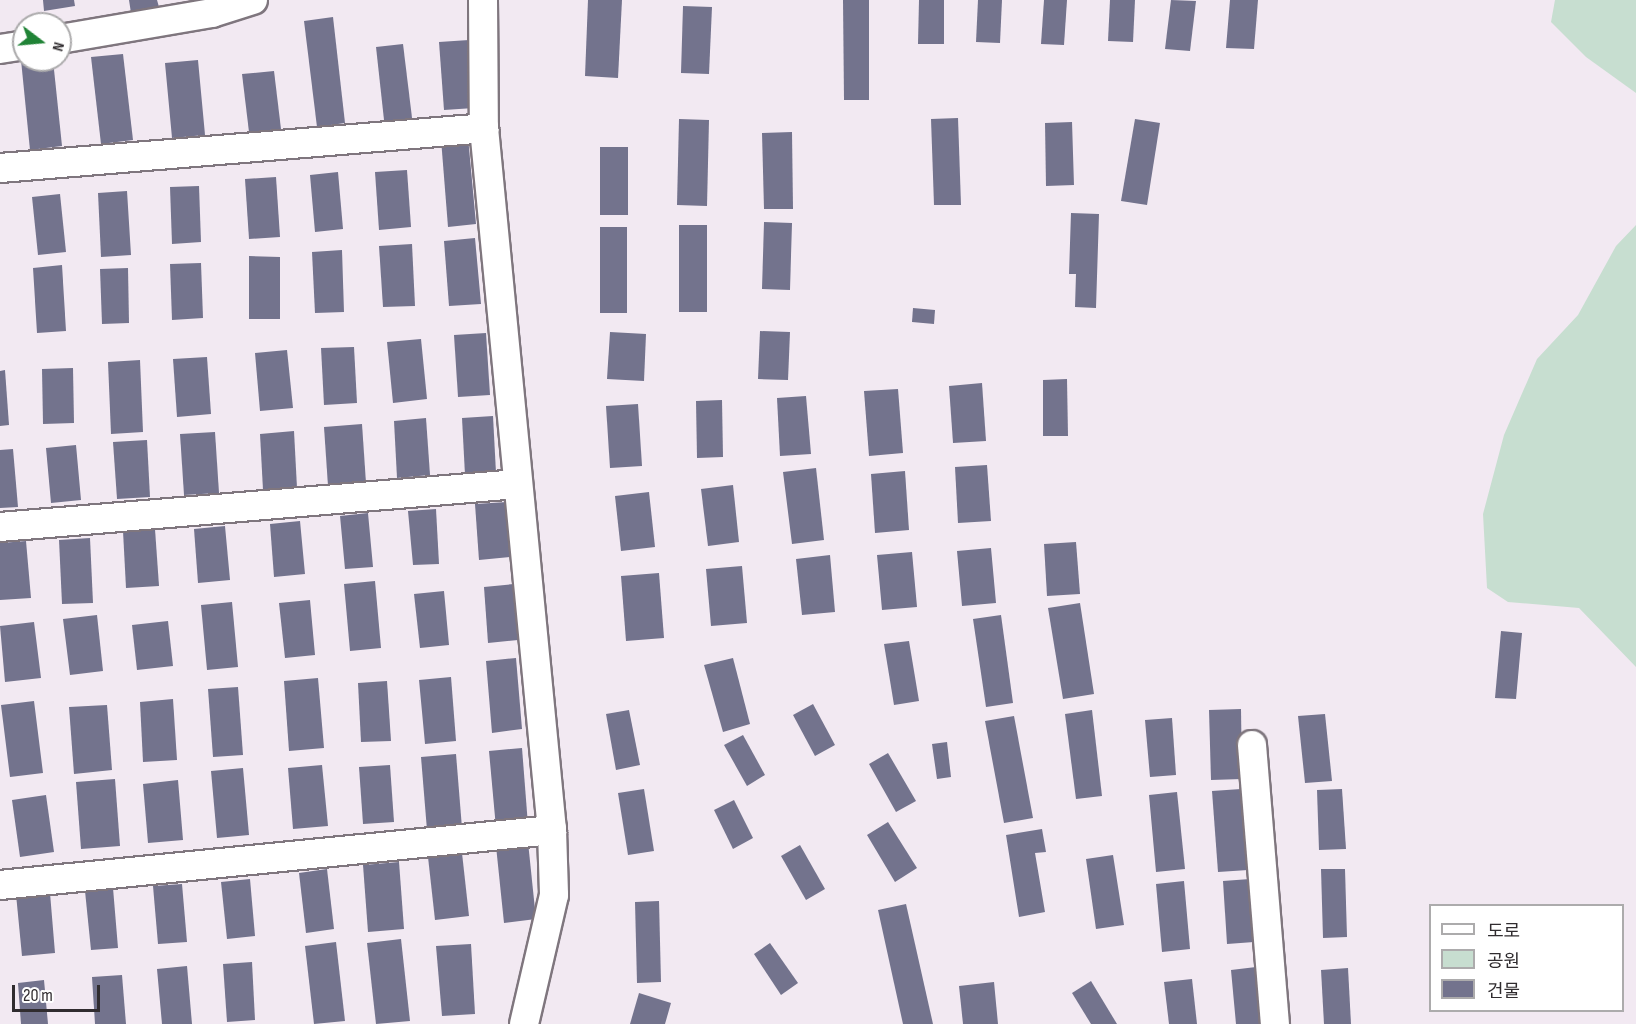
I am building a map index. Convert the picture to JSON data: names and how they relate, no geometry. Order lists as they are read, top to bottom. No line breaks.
{"legend":["도로","공원","건물"],"scale_bar":"20 m","north":"right"}
